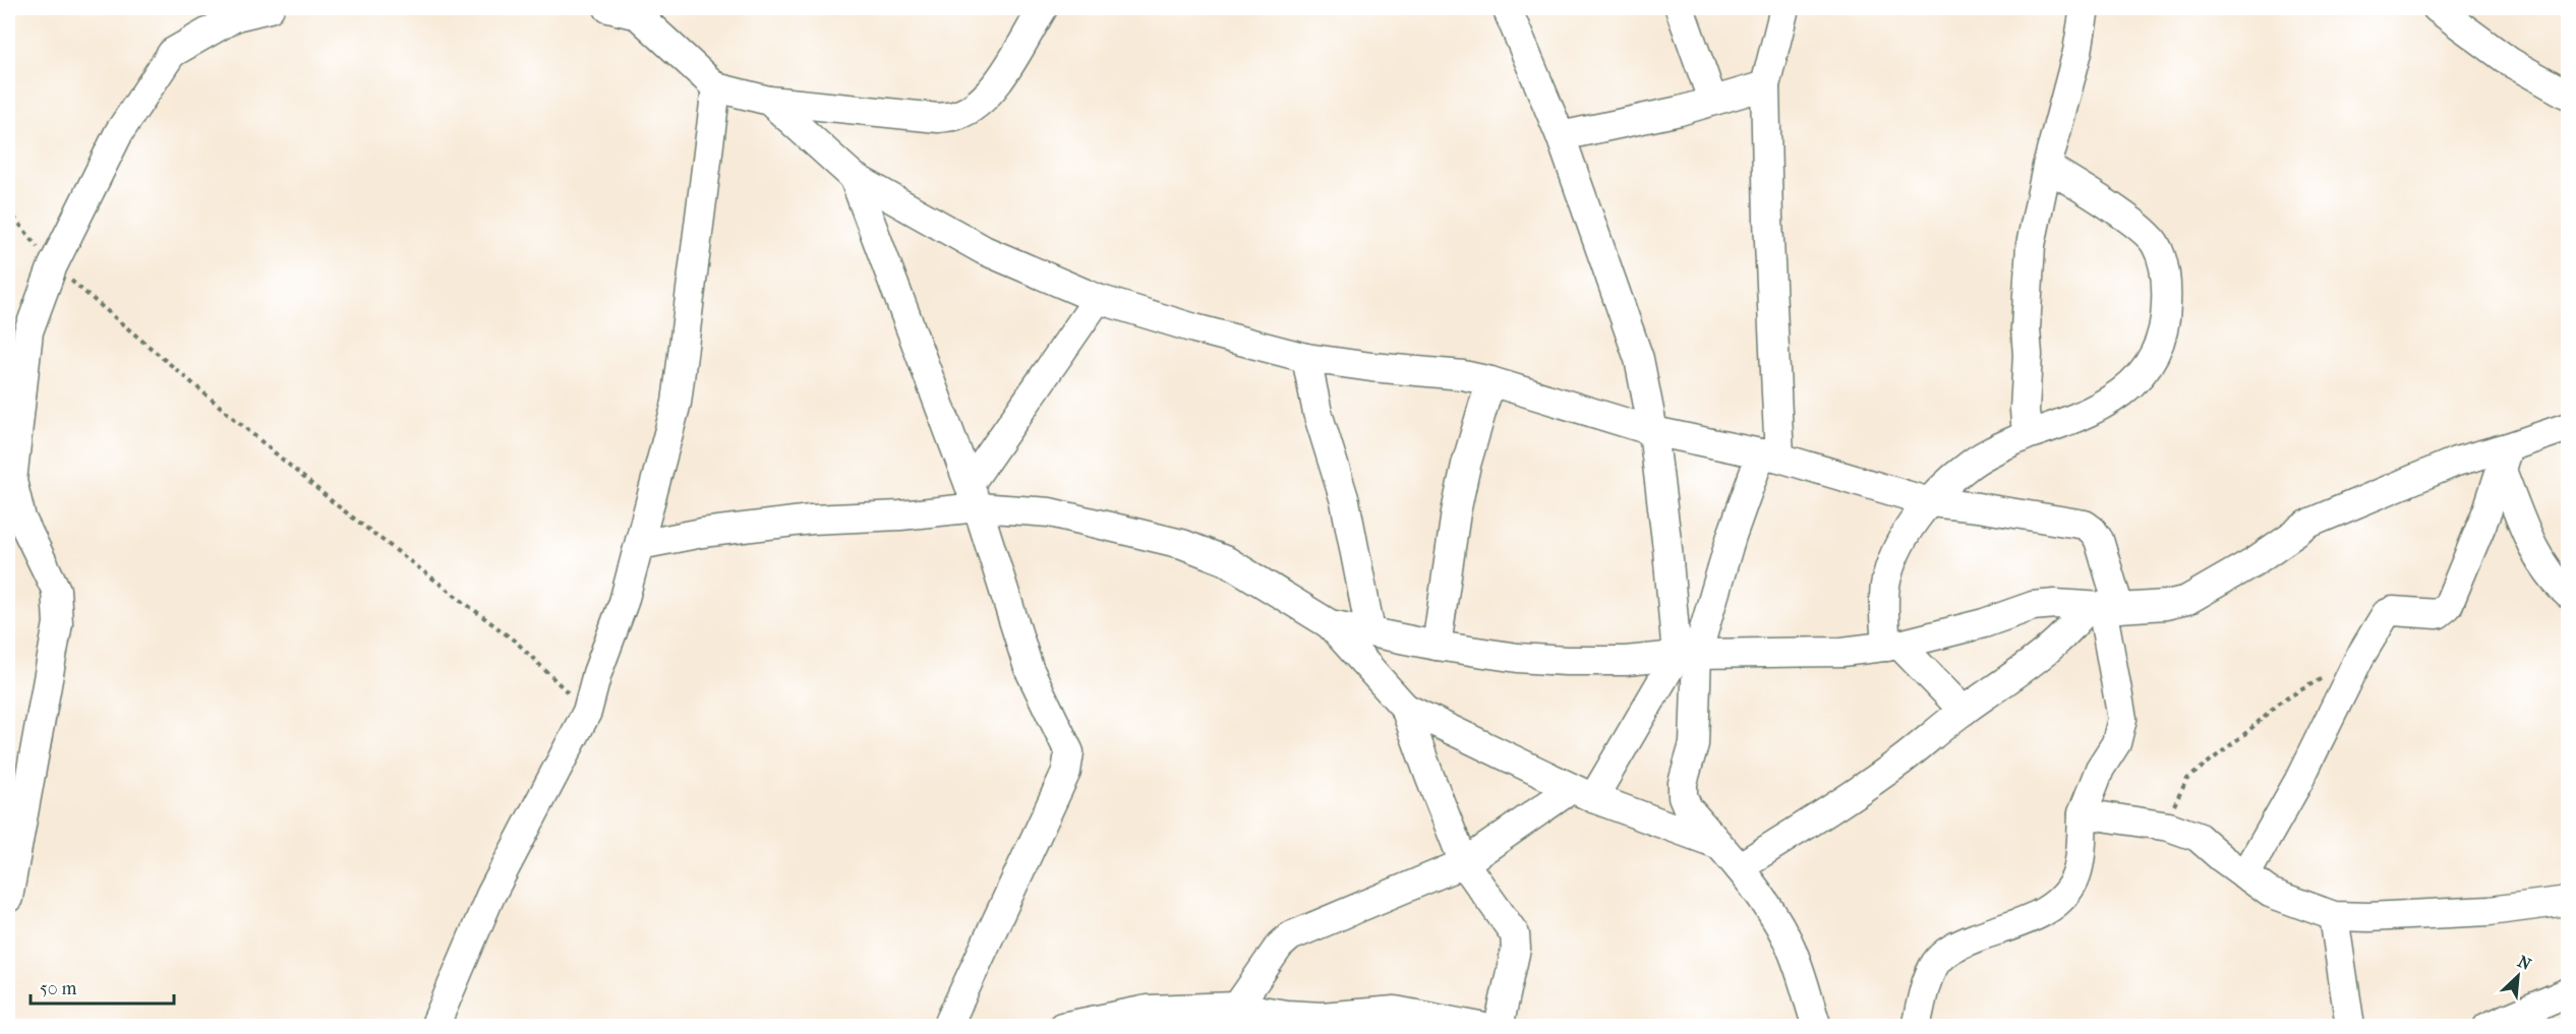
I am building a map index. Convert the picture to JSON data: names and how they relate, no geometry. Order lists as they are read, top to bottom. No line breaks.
{"scale_bar":"50 m","north":"top right"}
